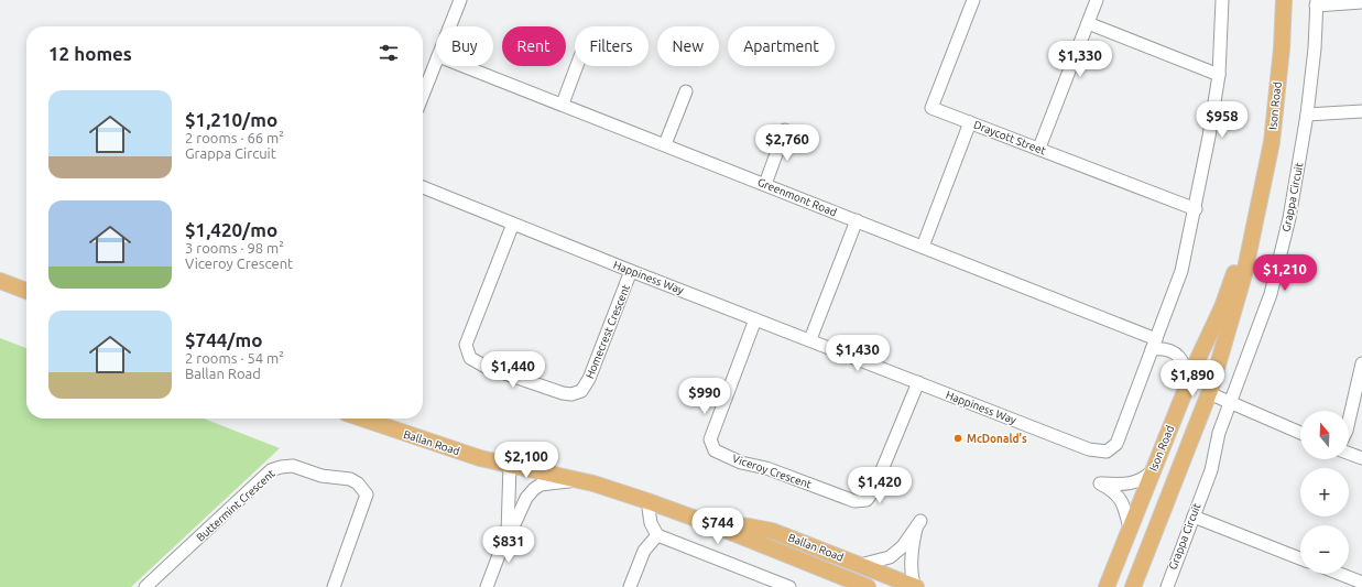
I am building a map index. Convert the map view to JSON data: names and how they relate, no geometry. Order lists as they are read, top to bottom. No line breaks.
{"streets":{"main road":["Ison Road","Ballan Road"],"street":["Draycott Street","Greenmont Road","Grappa Circuit","Happiness Way","Homecrest Crescent","Viceroy Crescent","Buttermint Crescent"]},"crossings":[["Ison Road","Greenmont Road"],["Draycott Street","Happiness Way"],["Greenmont Road","Happiness Way"],["Happiness Way","Homecrest Crescent"],["Happiness Way","Viceroy Crescent"]],"places":["McDonald's"],"north":"top","page":{"chip":["Buy","Rent","Filters","New","Apartment"],"heading":"12 homes","price":["$1,330","$958","$2,760","$1,210","$1,430","$1,440","$1,890","$990","$2,100","$1,420","$744","$831"],"list":[{"name":"$1,210/mo","note":"2 rooms · 66 m² · Grappa Circuit"},{"name":"$1,420/mo","note":"3 rooms · 98 m² · Viceroy Crescent"},{"name":"$744/mo","note":"2 rooms · 54 m² · Ballan Road"}],"map_buttons":["+","−"]}}
